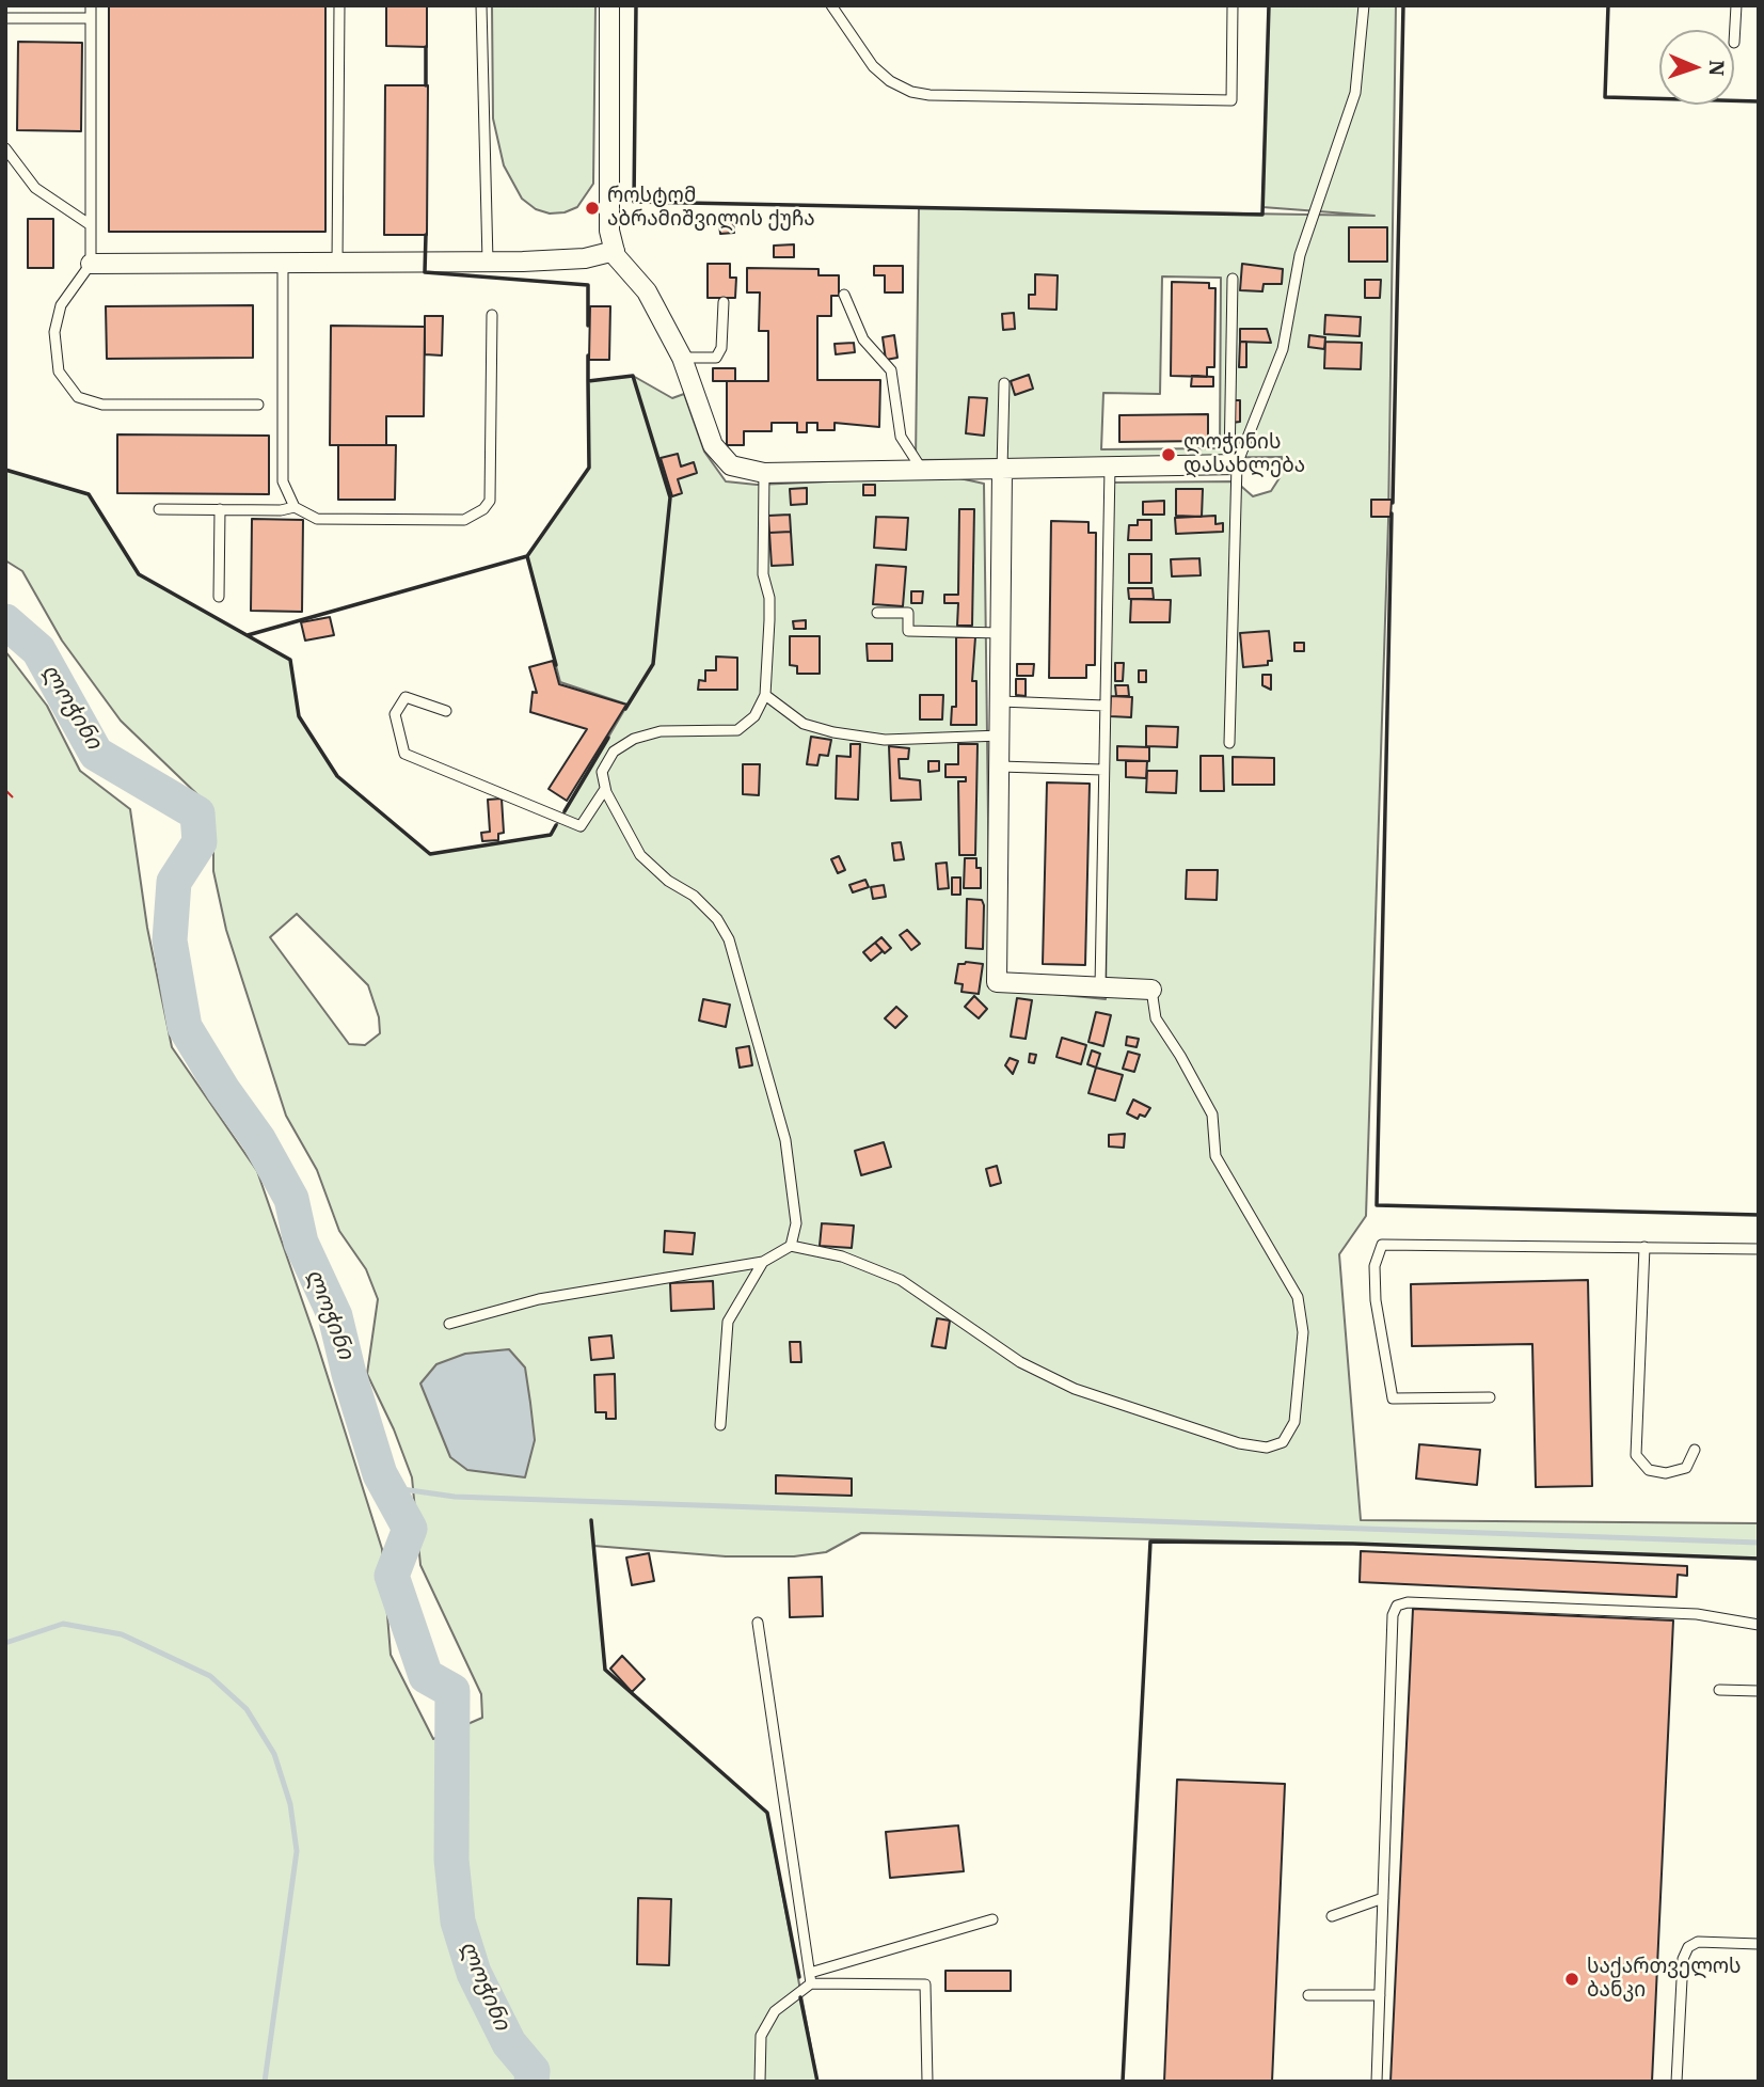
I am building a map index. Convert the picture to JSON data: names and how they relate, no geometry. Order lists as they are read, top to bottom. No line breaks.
{"water":["ლოჭინი"],"places":["როსტომ აბრამიშვილის ქუჩა","ლოჭინის დასახლება","საქართველოს ბანკი"],"north":"right"}
